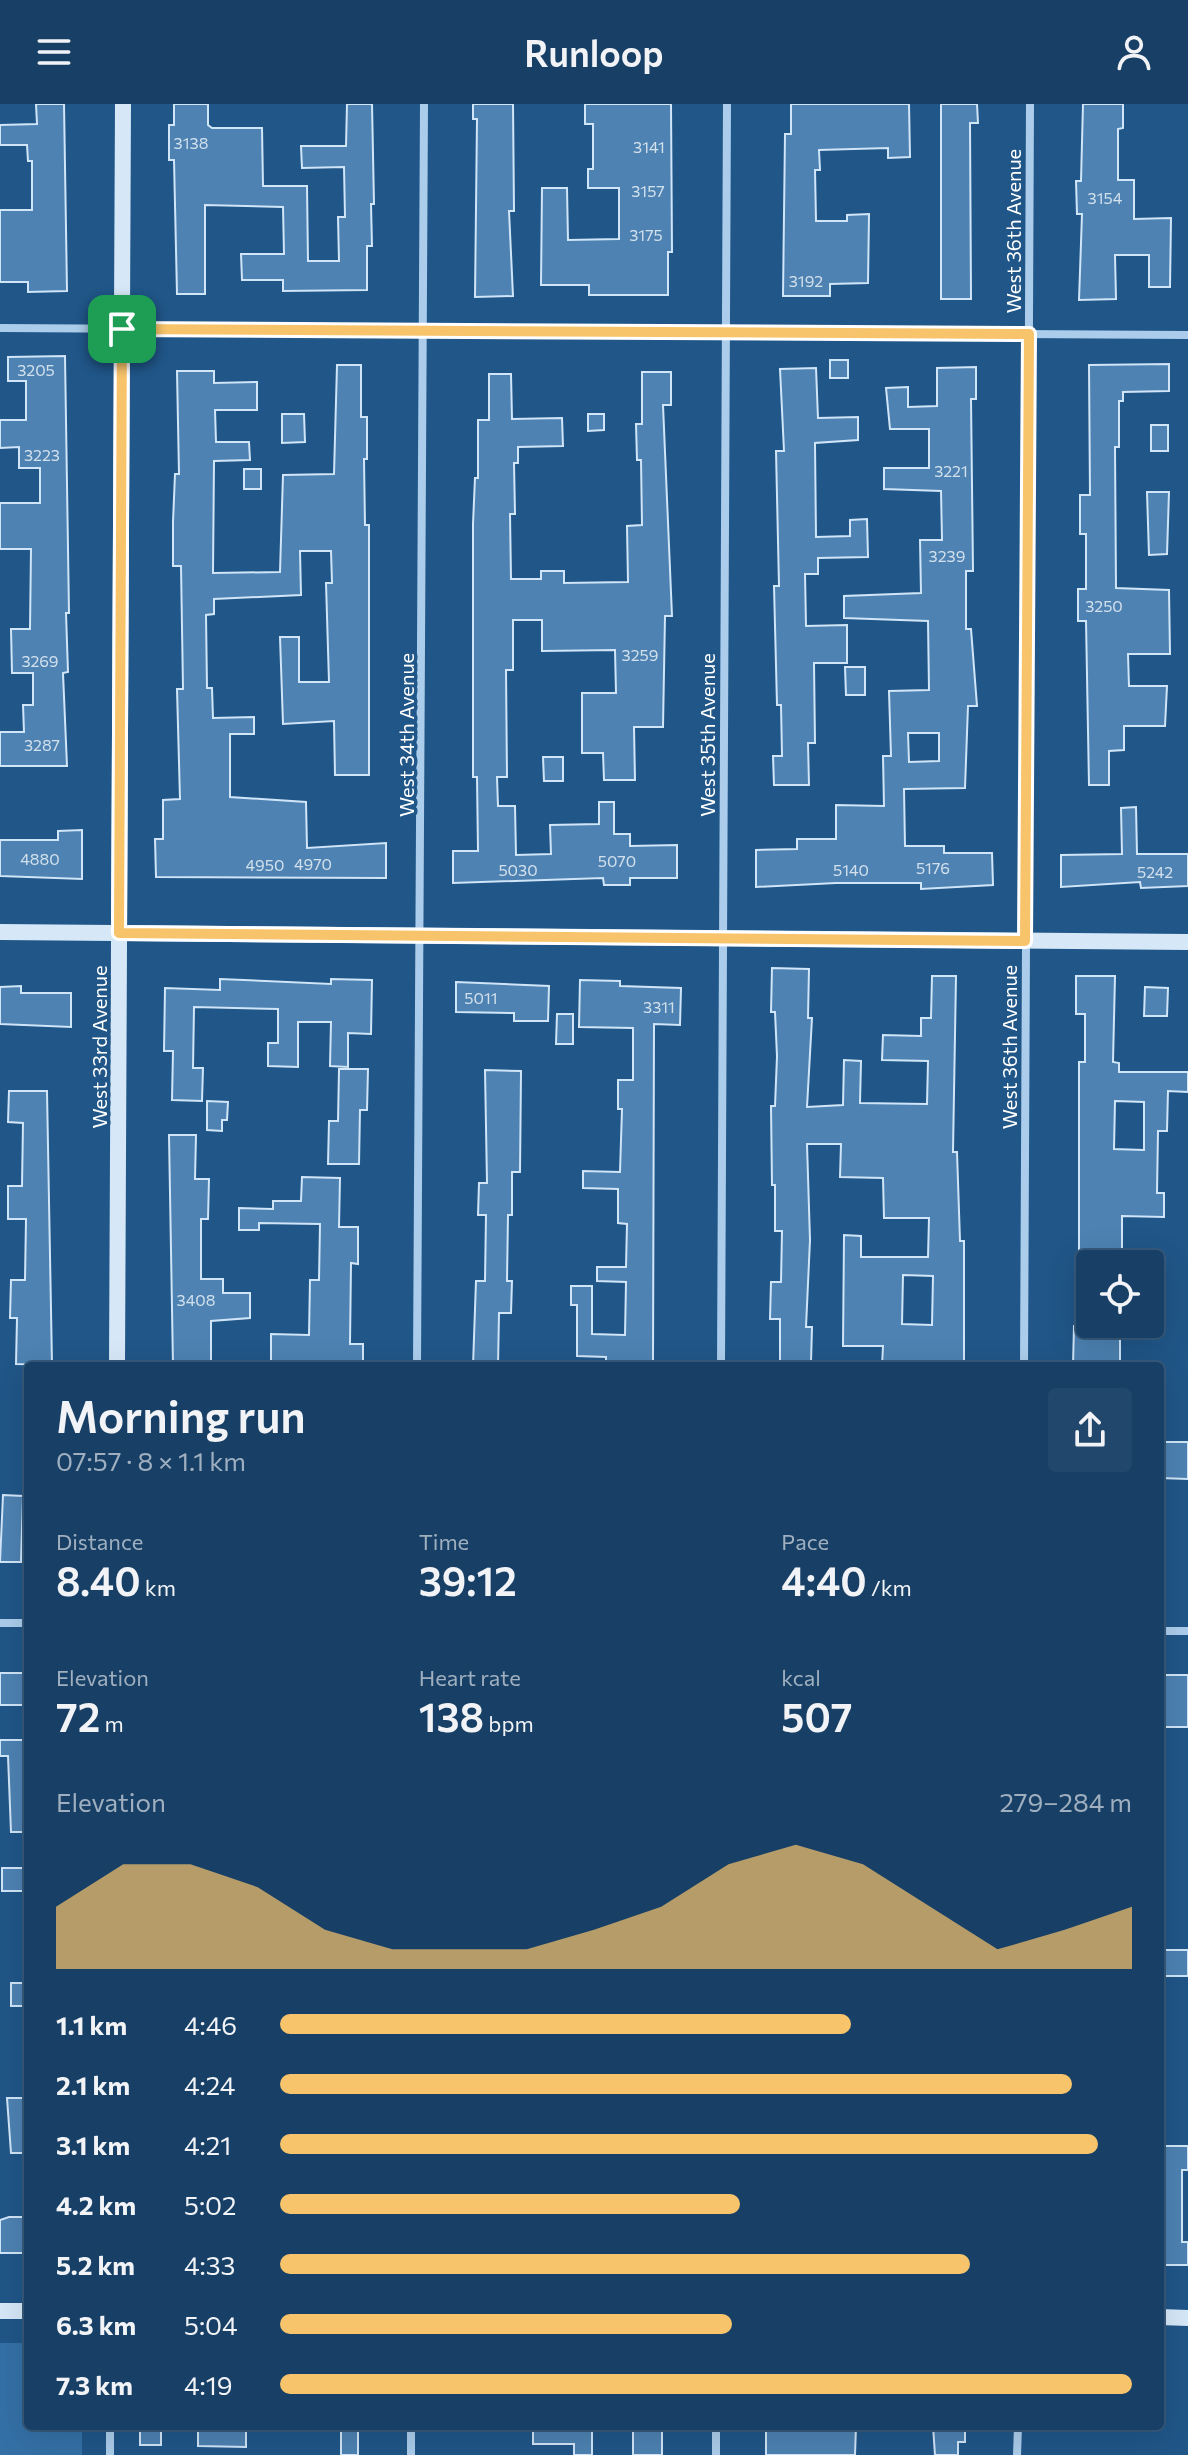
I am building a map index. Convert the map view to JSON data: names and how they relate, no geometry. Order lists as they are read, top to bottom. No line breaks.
{"streets":{"street":["West 36th Avenue","West 34th Avenue","West 35th Avenue","West 33rd Avenue"]},"house_numbers":["3138","3141","3157","3154","3175","3192","3205","3223","3221","3239","3250","3259","3269","3287","4880","5070","4970","4950","5176","5030","5140","5242","5011","3311","3408"],"page":{"header":"Runloop","heading":["Morning run","07:57 · 8 × 1.1 km"],"stats":[["Distance","8.40 km"],["Time","39:12"],["Pace","4:40 /km"],["Elevation","72 m"],["Heart rate","138 bpm"],["kcal","507"]],"chart":["Elevation","279–284 m"],"list":[{"name":"1.1 km","note":"4:46"},{"name":"2.1 km","note":"4:24"},{"name":"3.1 km","note":"4:21"},{"name":"4.2 km","note":"5:02"},{"name":"5.2 km","note":"4:33"},{"name":"6.3 km","note":"5:04"},{"name":"7.3 km","note":"4:19"}]}}
